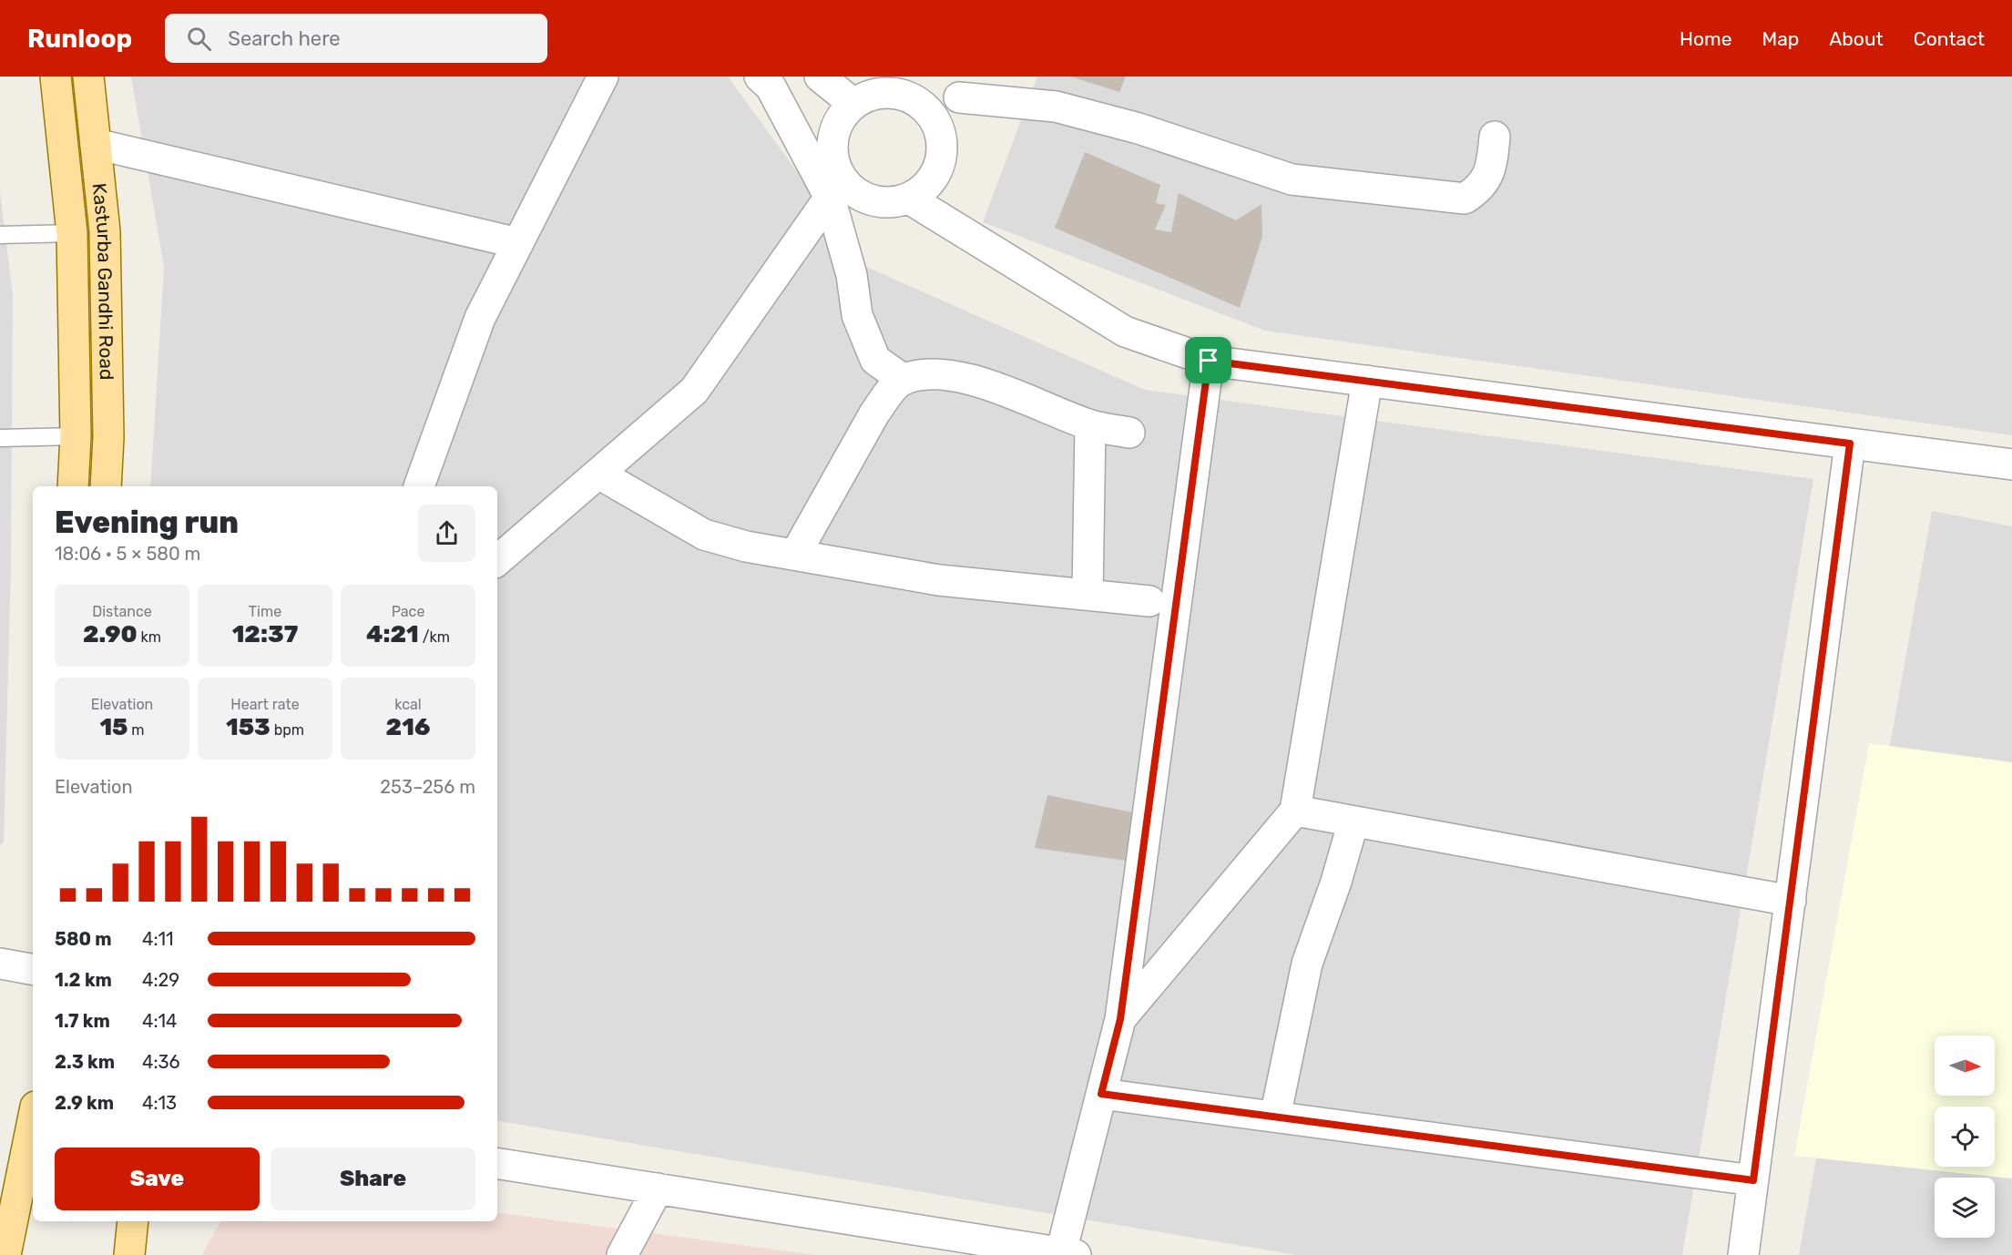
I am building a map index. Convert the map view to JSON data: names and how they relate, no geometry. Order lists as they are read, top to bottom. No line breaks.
{"streets":{"main road":["Kasturba Gandhi Road"]},"north":"right","page":{"header":"Runloop","search":"Search here","nav":["Home","Map","About","Contact"],"heading":["Evening run","18:06 · 5 × 580 m"],"stats":[["Distance","2.90 km"],["Time","12:37"],["Pace","4:21 /km"],["Elevation","15 m"],["Heart rate","153 bpm"],["kcal","216"]],"chart":["Elevation","253–256 m"],"list":[{"name":"580 m","note":"4:11"},{"name":"1.2 km","note":"4:29"},{"name":"1.7 km","note":"4:14"},{"name":"2.3 km","note":"4:36"},{"name":"2.9 km","note":"4:13"}],"buttons":["Save","Share"]}}
